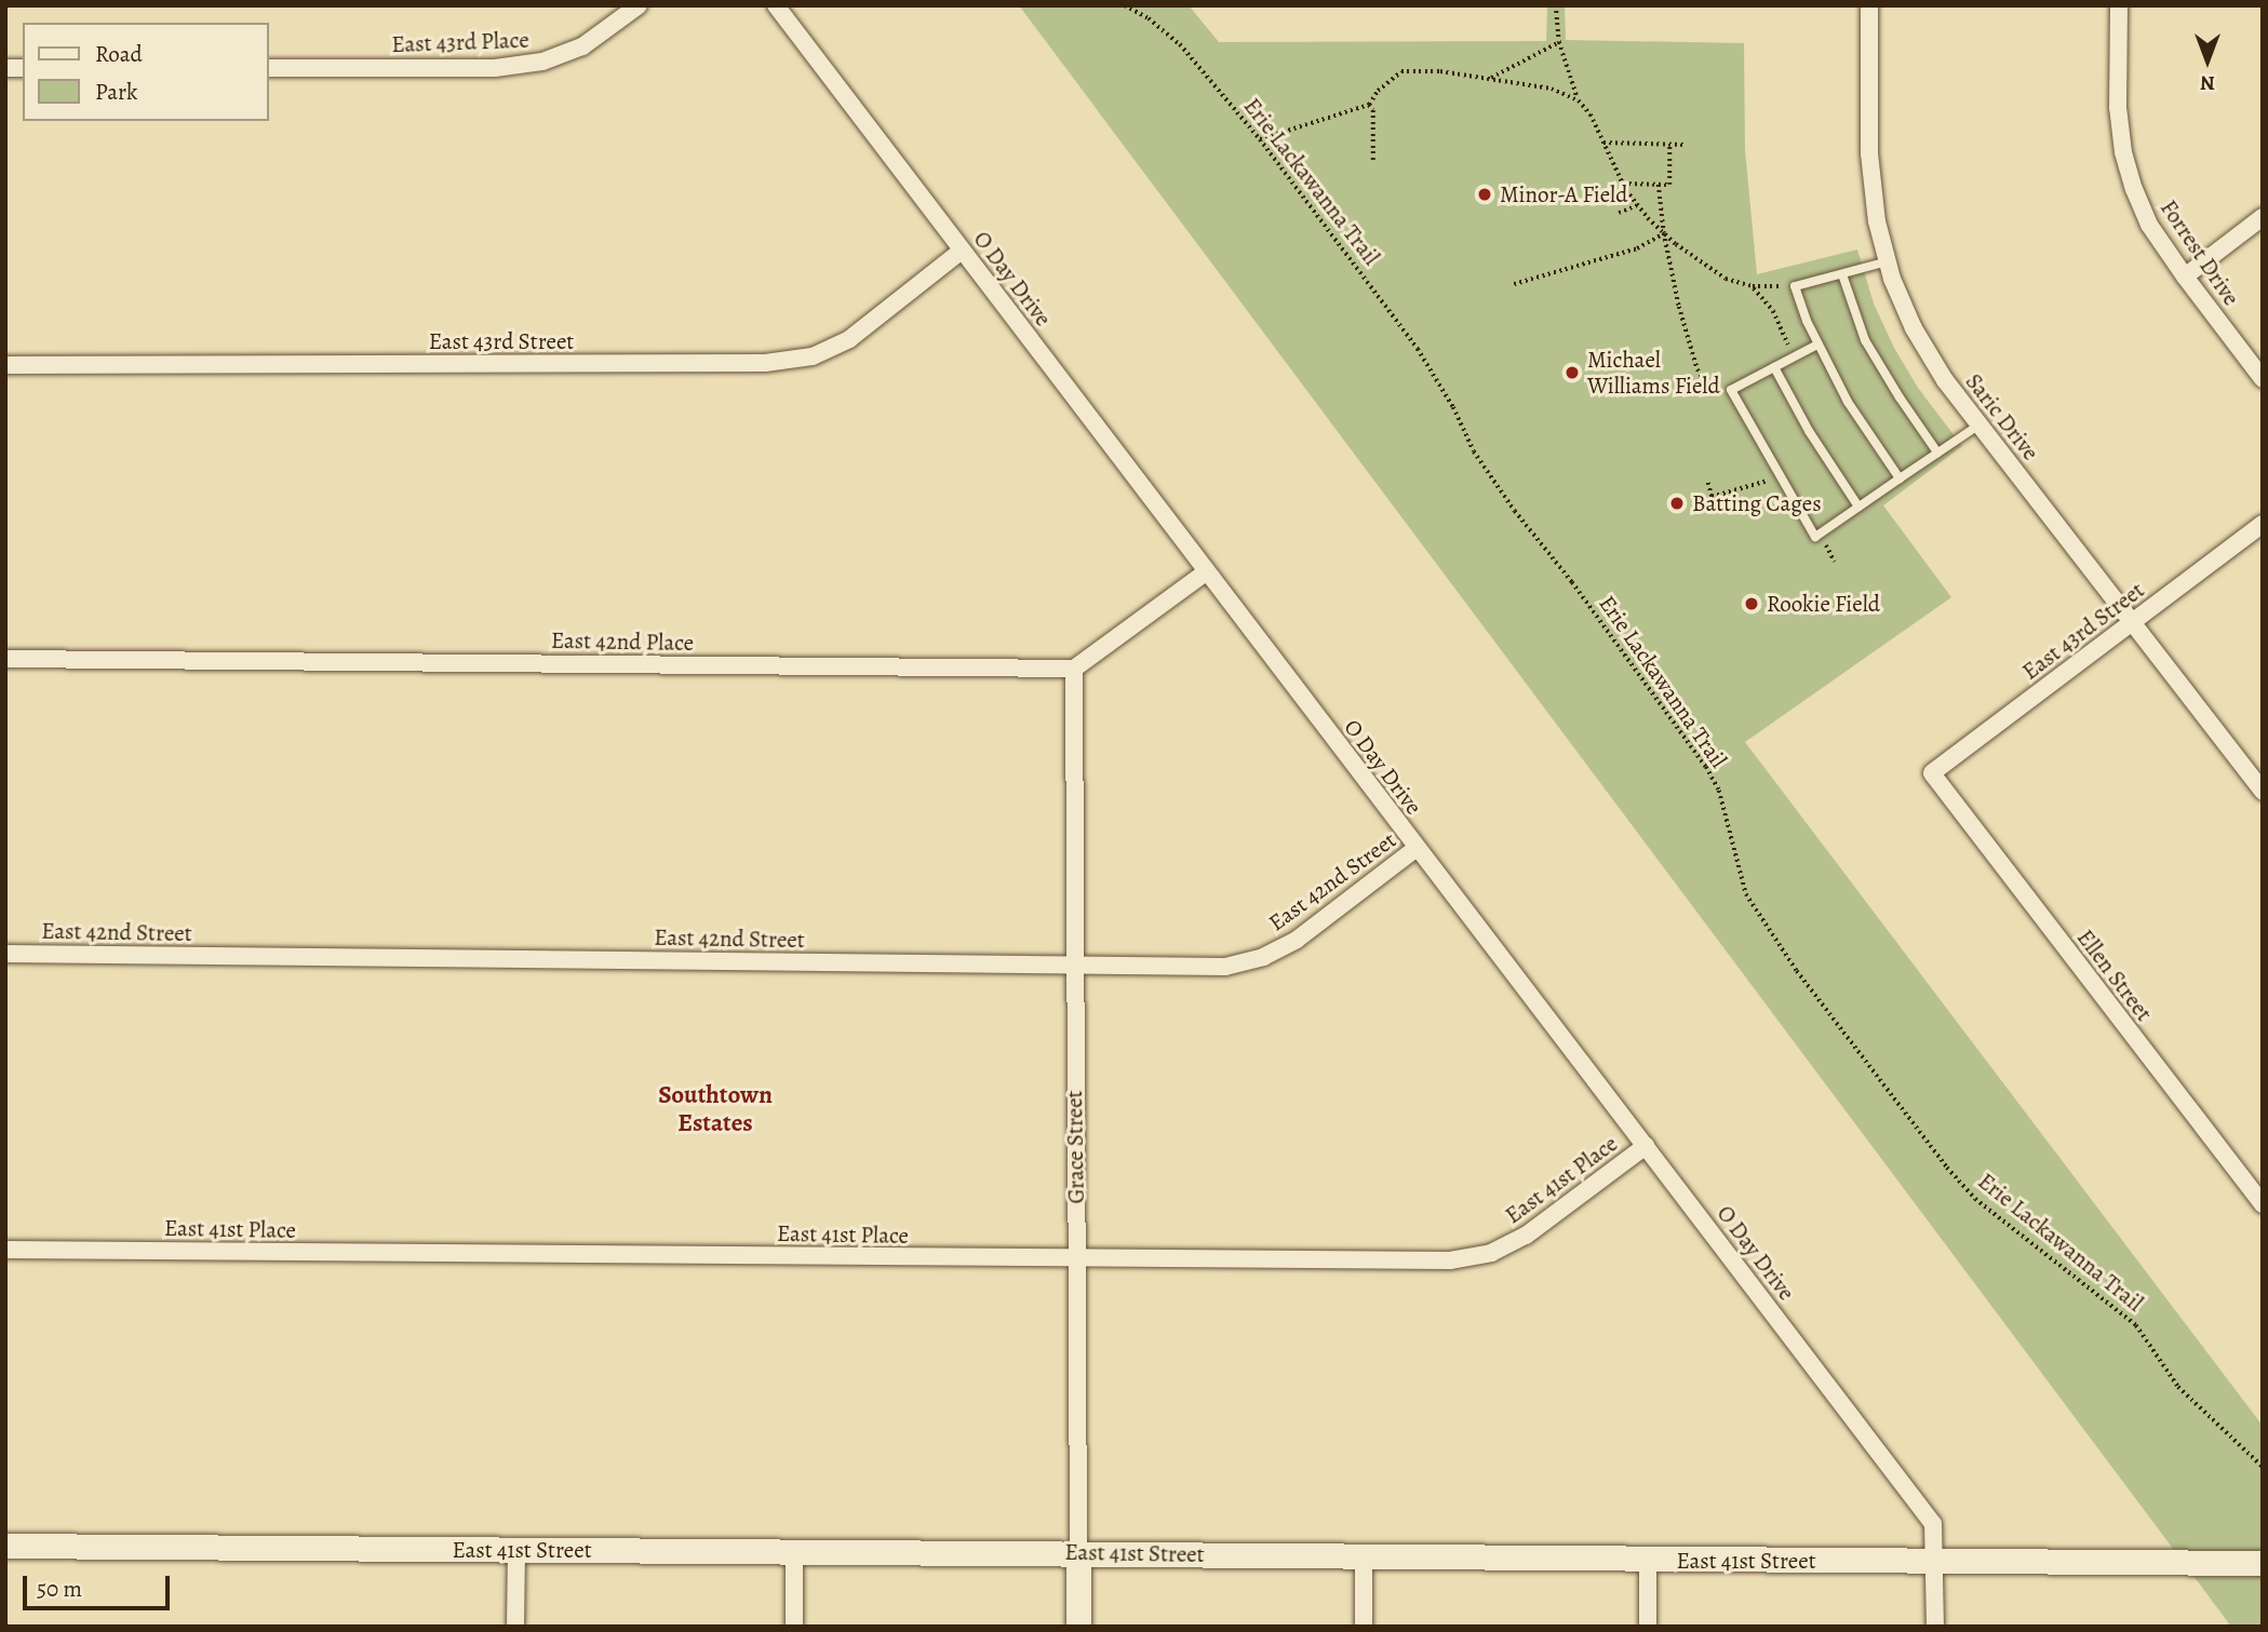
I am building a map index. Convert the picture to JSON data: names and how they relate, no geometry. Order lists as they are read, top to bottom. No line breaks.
{"streets":{"street":["East 43rd Place","Forrest Drive","O Day Drive","East 43rd Street","Saric Drive","East 42nd Place","East 42nd Street","Ellen Street","Grace Street","East 41st Place","East 41st Street"],"path":["Erie Lackawanna Trail"]},"crossings":[["O Day Drive","East 43rd Street"],["O Day Drive","East 42nd Street"],["O Day Drive","East 41st Place"],["O Day Drive","East 41st Street"],["East 43rd Street","Saric Drive"],["East 43rd Street","Ellen Street"],["East 42nd Place","Grace Street"],["East 42nd Street","Grace Street"],["Grace Street","East 41st Place"],["Grace Street","East 41st Street"]],"districts":["Southtown Estates"],"places":["Minor-A Field","Michael Williams Field","Batting Cages","Rookie Field"],"legend":["Road","Park"],"scale_bar":"50 m","north":"bottom"}
